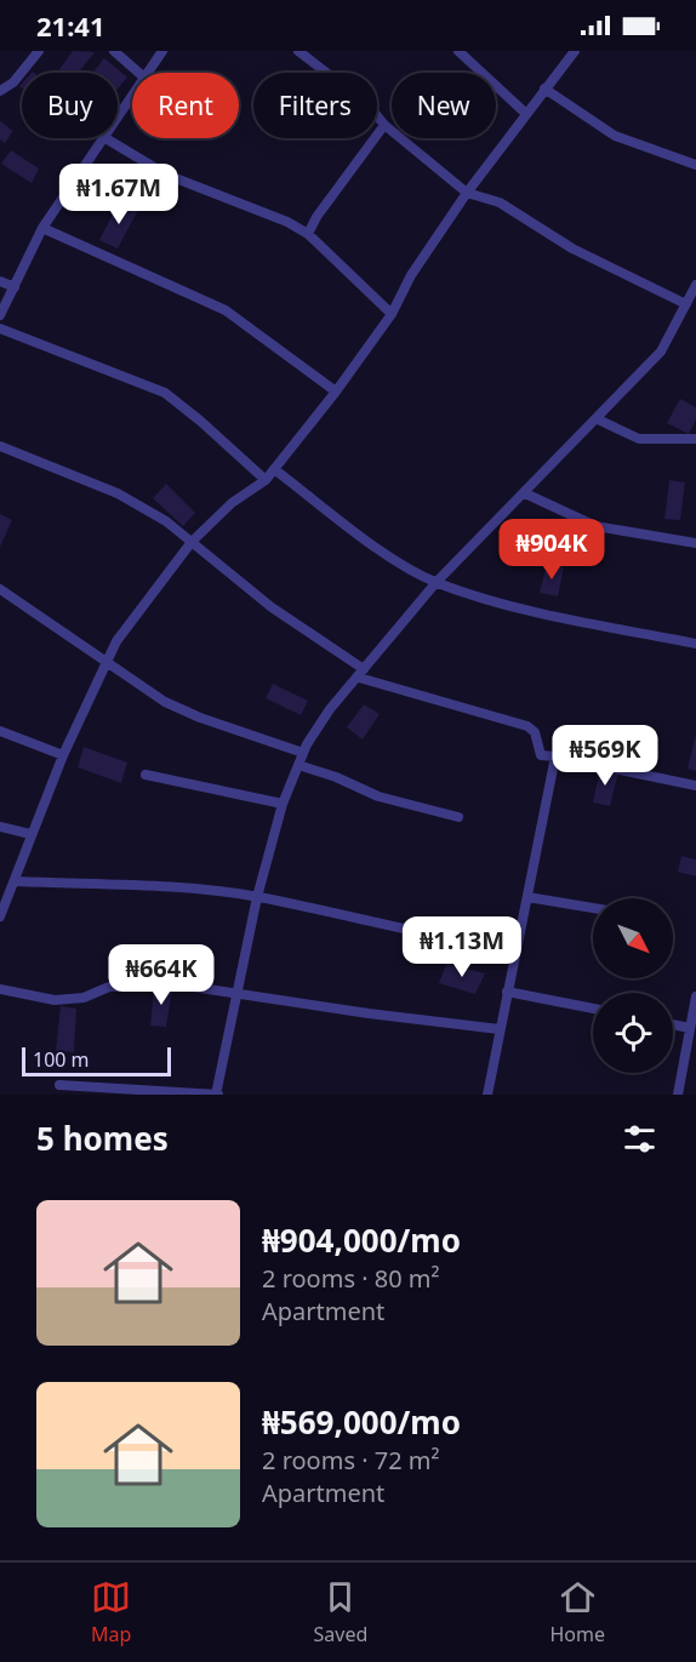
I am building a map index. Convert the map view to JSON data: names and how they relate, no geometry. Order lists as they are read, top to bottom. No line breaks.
{"scale_bar":"100 m","north":"bottom right","page":{"status":"21:41","chip":["Buy","Rent","Filters","New"],"price":["₦1.67M","₦904K","₦569K","₦1.13M","₦664K"],"scale":"100 m","heading":"5 homes","list":[{"name":"₦904,000/mo","note":"2 rooms · 80 m² · Apartment"},{"name":"₦569,000/mo","note":"2 rooms · 72 m² · Apartment"}],"tabs":["Map","Saved","Home"]}}
